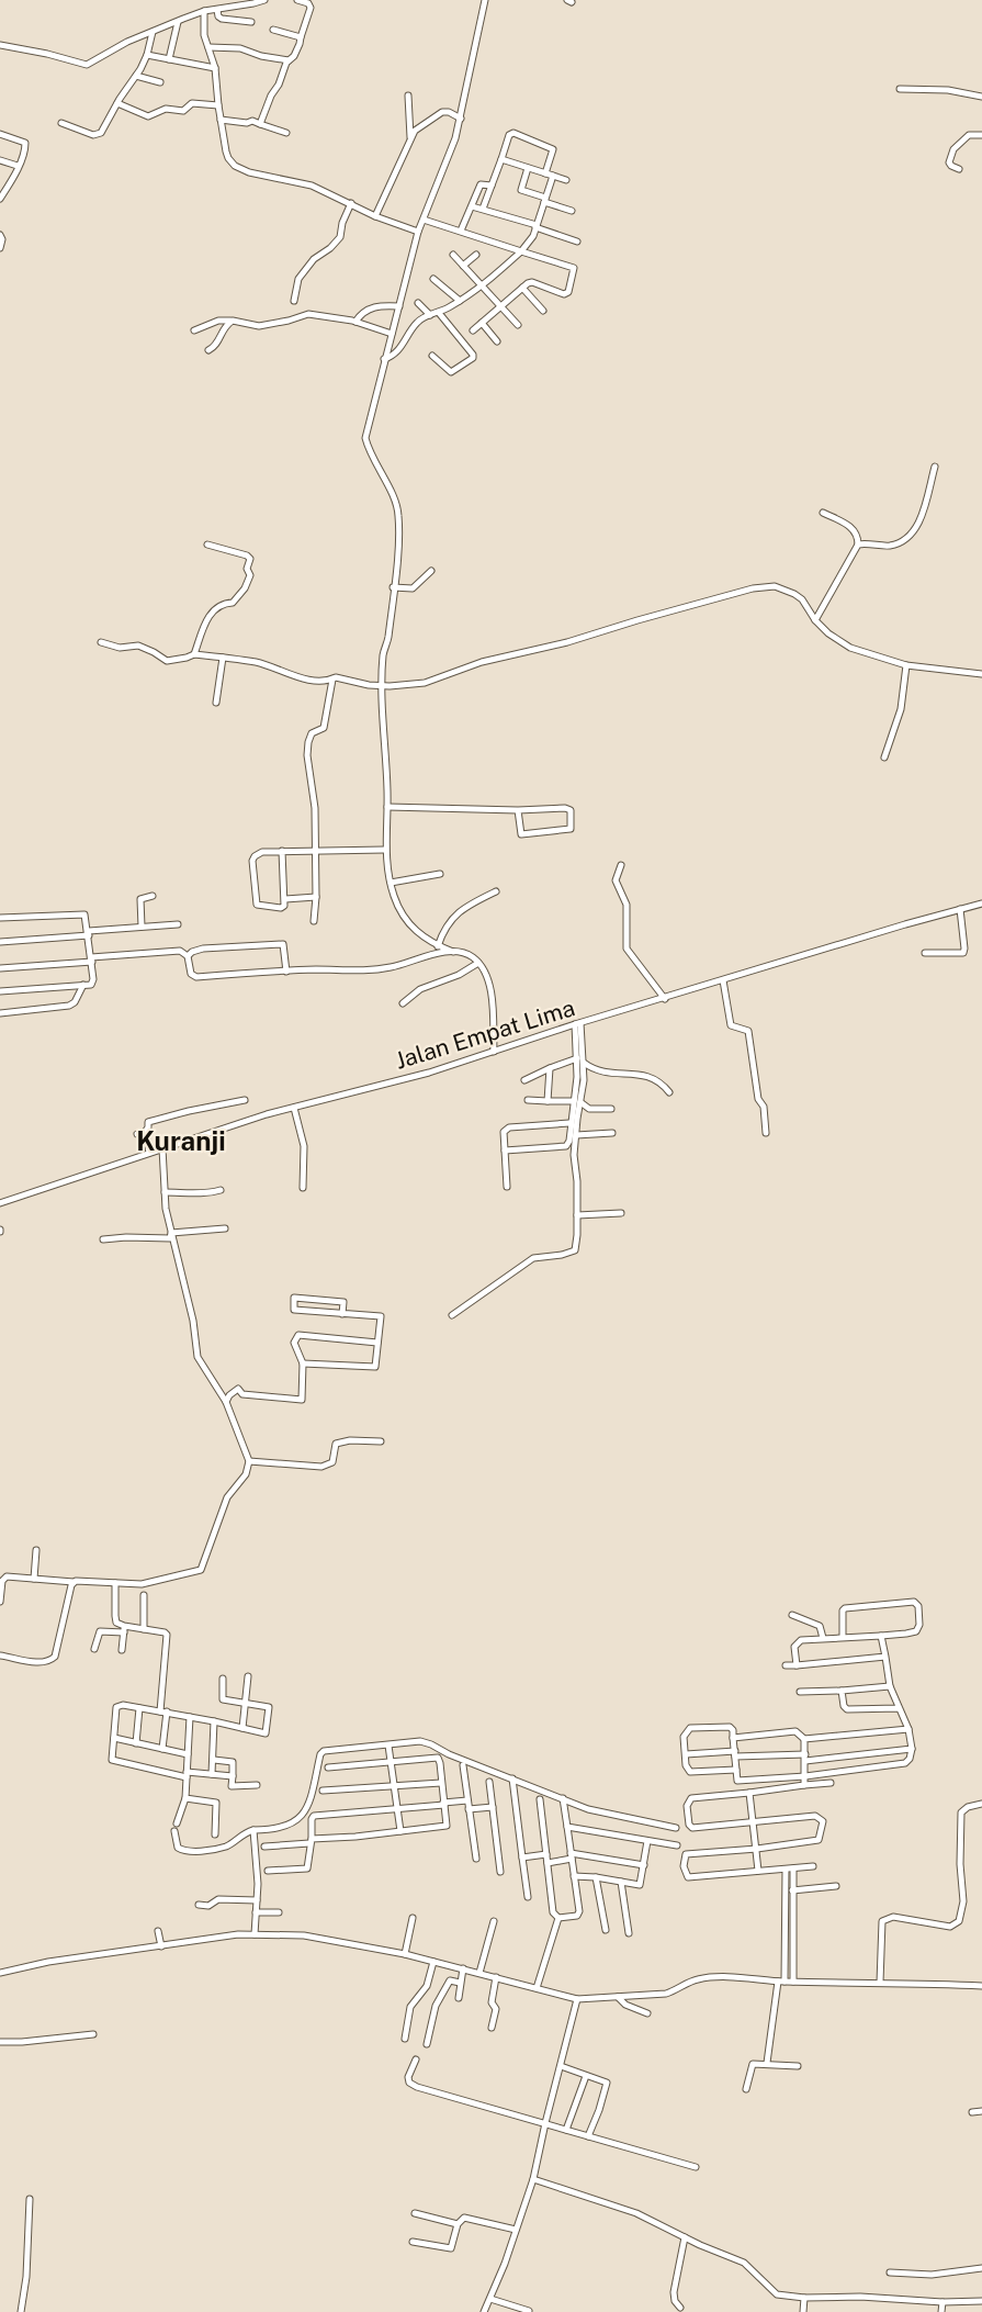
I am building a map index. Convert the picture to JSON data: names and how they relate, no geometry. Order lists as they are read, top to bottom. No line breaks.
{"streets":{"street":["Jalan Empat Lima"]},"districts":["Kuranji"]}
